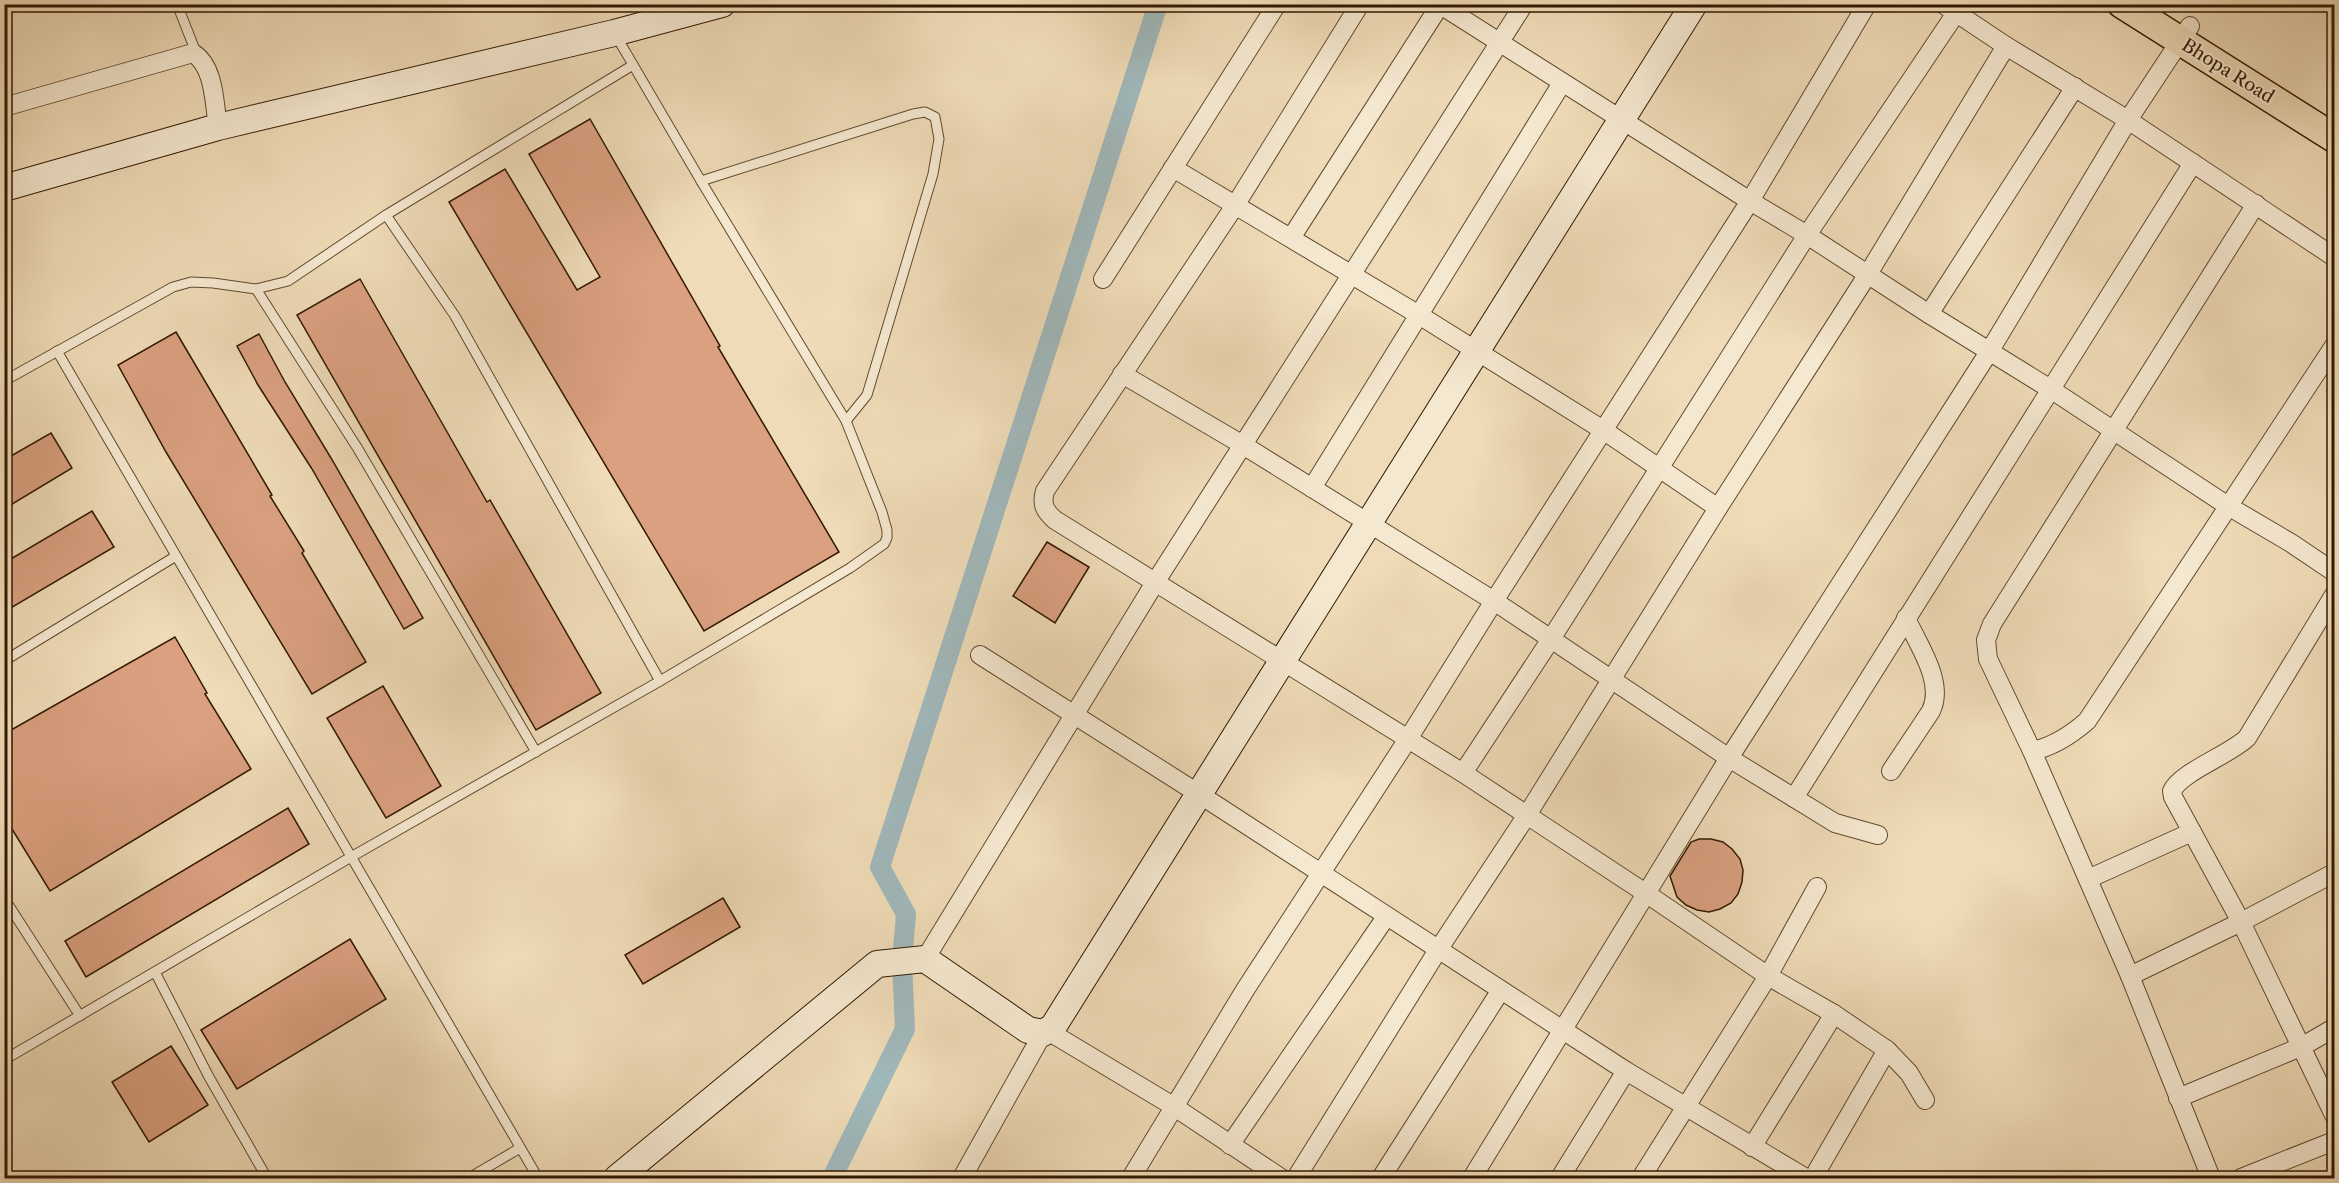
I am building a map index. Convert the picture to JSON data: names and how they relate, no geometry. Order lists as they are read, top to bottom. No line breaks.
{"streets":{"main road":["Bhopa Road"]}}
